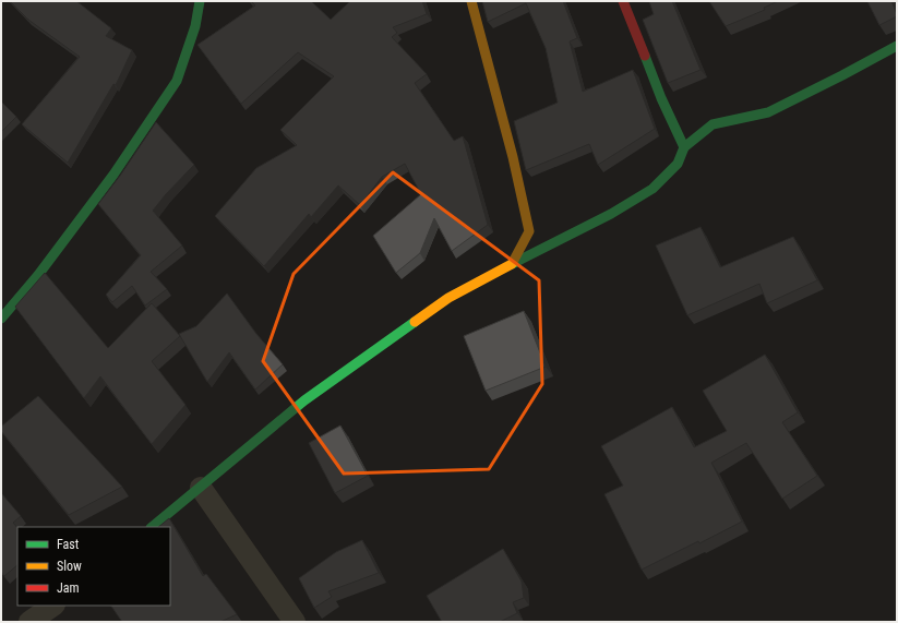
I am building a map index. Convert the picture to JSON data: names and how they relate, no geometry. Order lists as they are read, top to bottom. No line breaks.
{"legend":["Fast","Slow","Jam"]}
